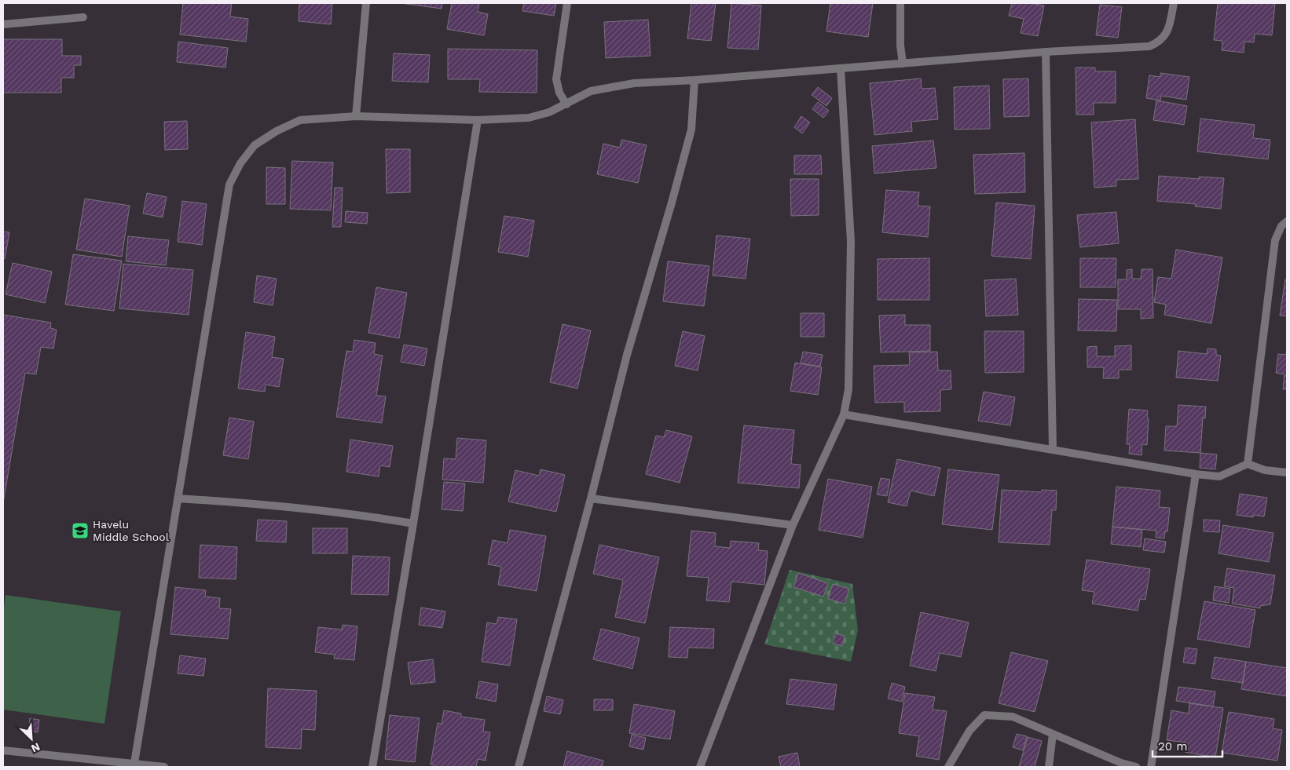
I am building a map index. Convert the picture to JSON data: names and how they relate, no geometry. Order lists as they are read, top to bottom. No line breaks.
{"places":{"school or university":["Havelu Middle School"]},"scale_bar":"20 m","north":"bottom right"}
